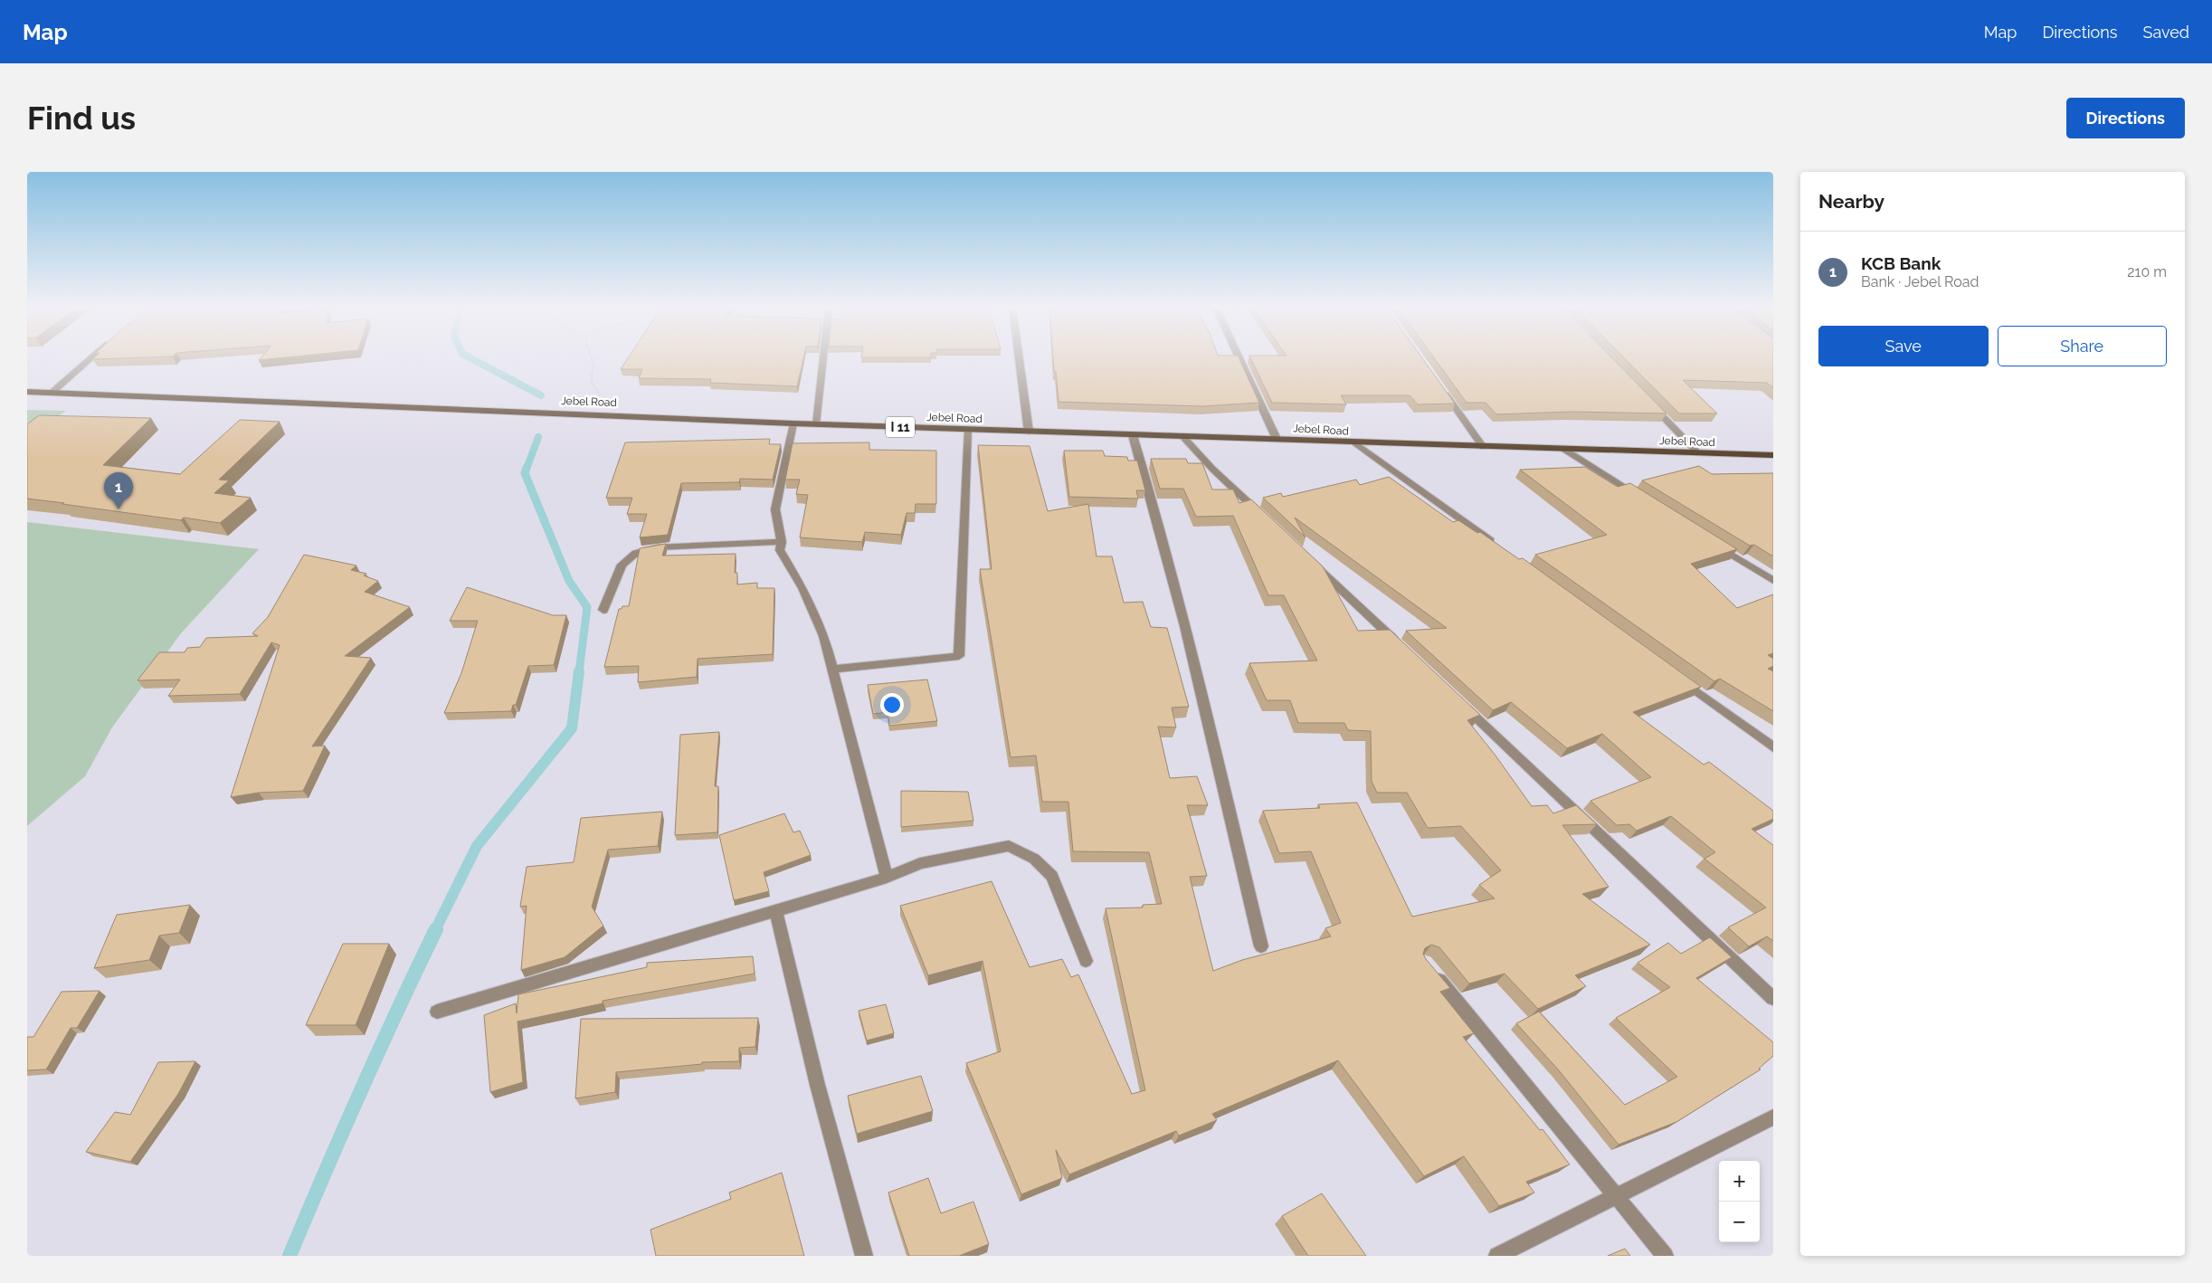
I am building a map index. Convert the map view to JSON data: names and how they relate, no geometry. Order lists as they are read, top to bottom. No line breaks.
{"streets":{"main road":["Jebel Road","I 11"]},"page":{"header":"Map","nav":["Map","Directions","Saved"],"buttons":["Directions",["Save","Share"]],"title":"Find us","heading":"Nearby","list":[{"mark":"1","name":"KCB Bank","note":"Bank · Jebel Road","value":"210 m"}],"pins":"1","map_buttons":["+","−"]}}
